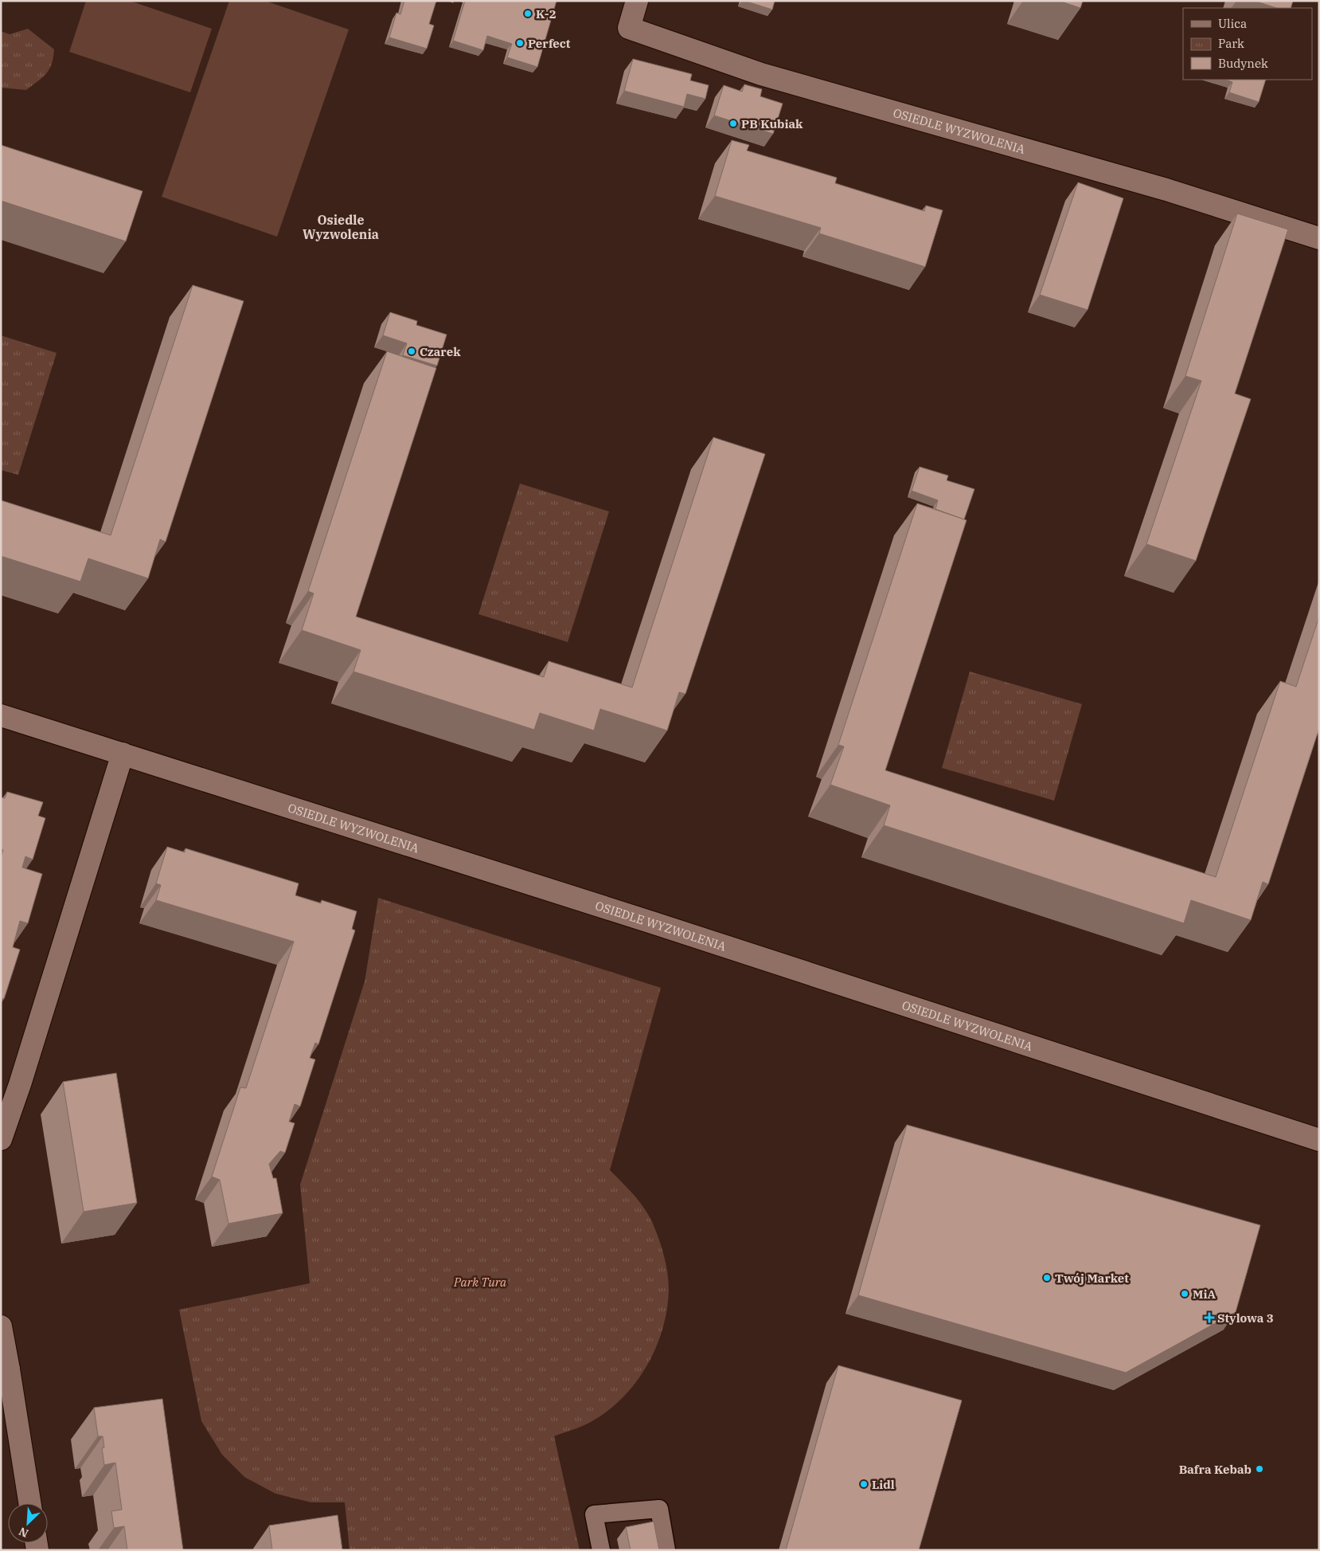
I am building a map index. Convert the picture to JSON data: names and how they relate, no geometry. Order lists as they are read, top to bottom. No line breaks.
{"streets":{"street":["OSIEDLE WYZWOLENIA"]},"districts":["Osiedle Wyzwolenia"],"parks":["Park Tura"],"places":{"other":["K-2","Perfect","PB Kubiak","Czarek","Twój Market","MiA","Bafra Kebab","Lidl"],"health":["Stylowa 3"]},"legend":["Ulica","Park","Budynek"],"north":"bottom left"}
